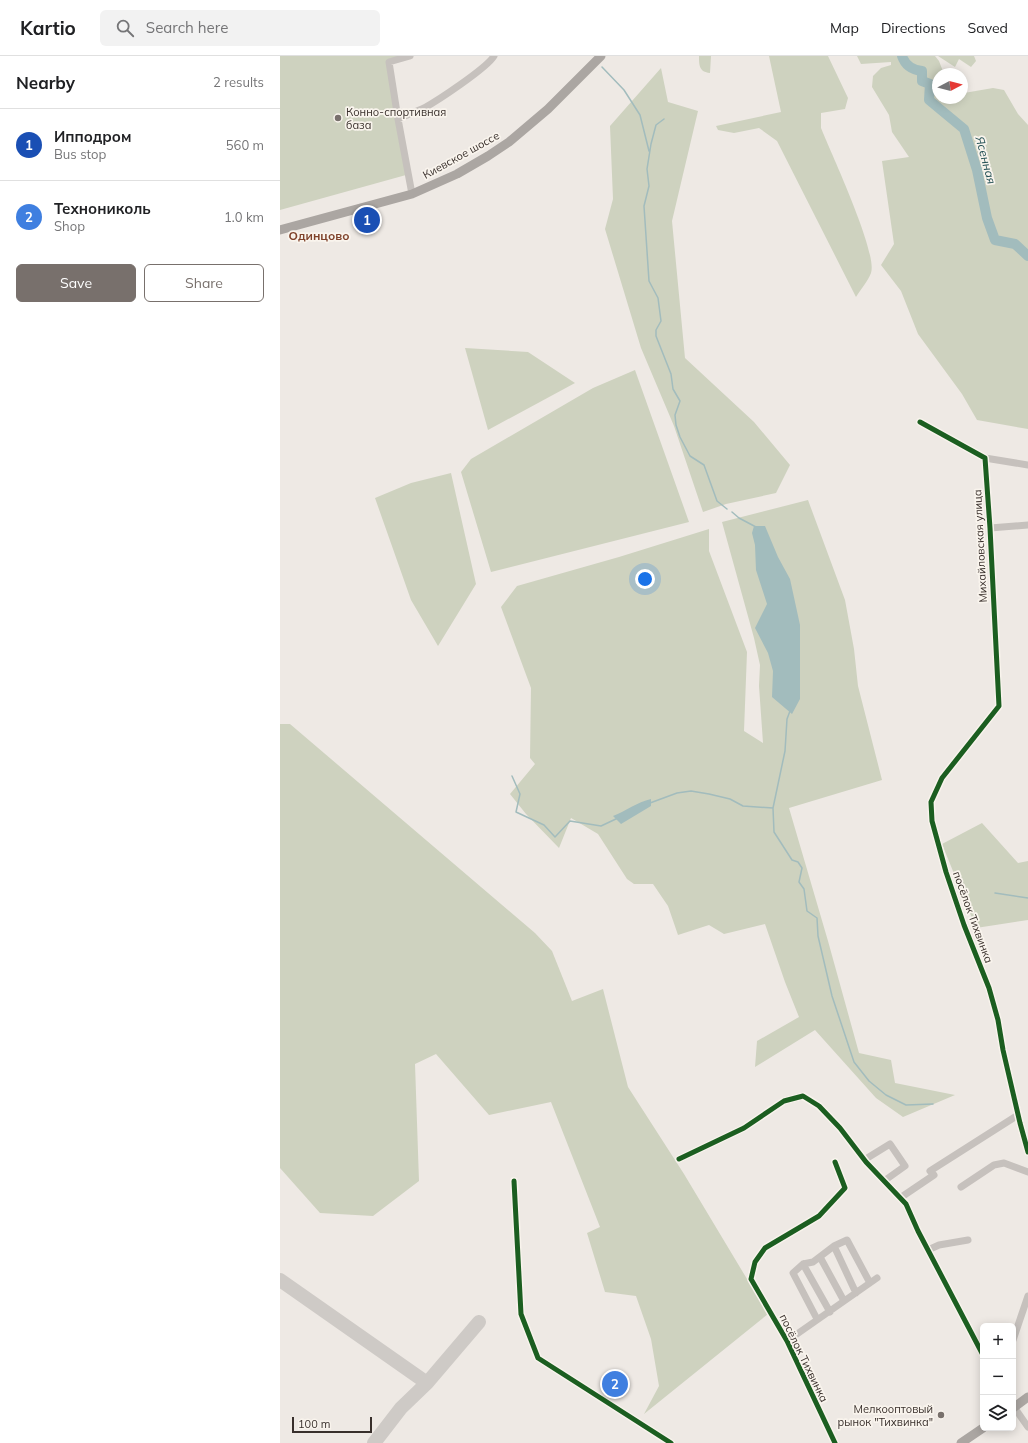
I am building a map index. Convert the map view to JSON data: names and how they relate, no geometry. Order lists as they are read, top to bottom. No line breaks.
{"streets":{"main road":["Киевское шоссе"],"street":["Михайловская улица","посёлок Тихвинка"]},"crossings":[["Михайловская улица","посёлок Тихвинка"]],"districts":["Одинцово"],"water":["Ясенная"],"places":["Конно-спортивная база","Мелкооптовый рынок \"Тихвинка\""],"scale_bar":"100 m","north":"right","page":{"header":"Kartio","search":"Search here","nav":["Map","Directions","Saved"],"heading":["Nearby","2 results"],"list":[{"mark":"1","name":"Ипподром","note":"Bus stop","value":"560 m"},{"mark":"2","name":"Технониколь","note":"Shop","value":"1.0 km"}],"pins":["1","2"],"buttons":["Save","Share"],"map_buttons":["+","−"],"scale":"100 m"}}
